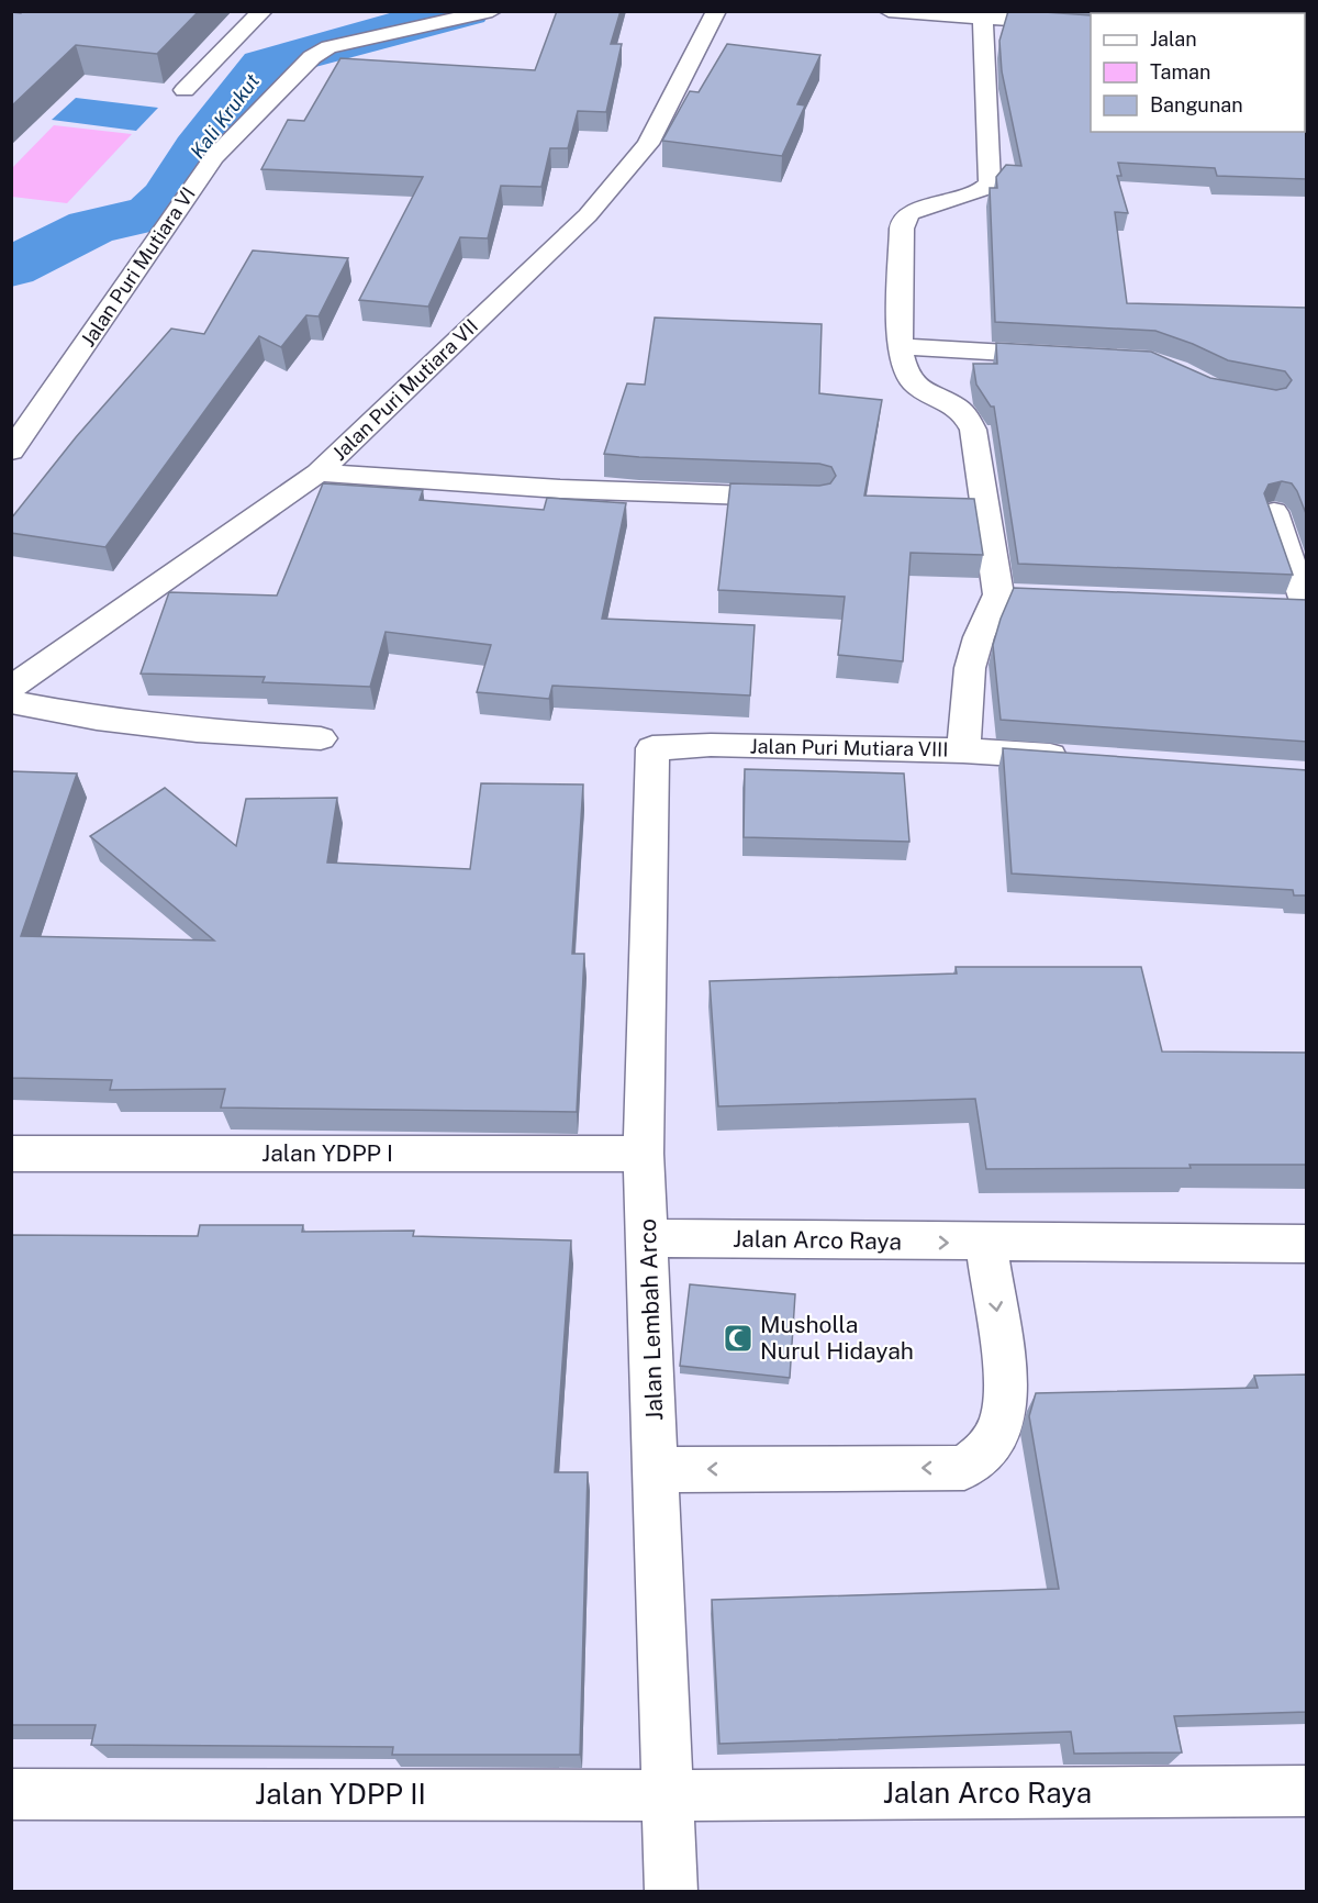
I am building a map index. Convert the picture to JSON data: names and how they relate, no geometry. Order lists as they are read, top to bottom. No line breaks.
{"streets":{"street":["Jalan Puri Mutiara VI","Jalan Puri Mutiara VII","Jalan Puri Mutiara VIII","Jalan YDPP I","Jalan Arco Raya","Jalan Lembah Arco","Jalan YDPP II"]},"crossings":[["Jalan Puri Mutiara VIII","Jalan Lembah Arco"],["Jalan YDPP I","Jalan Lembah Arco"],["Jalan Arco Raya","Jalan Lembah Arco"],["Jalan Arco Raya","Jalan YDPP II"],["Jalan Lembah Arco","Jalan YDPP II"]],"water":["Kali Krukut"],"places":{"mosque":["Musholla Nurul Hidayah"]},"legend":["Jalan","Taman","Bangunan"]}
